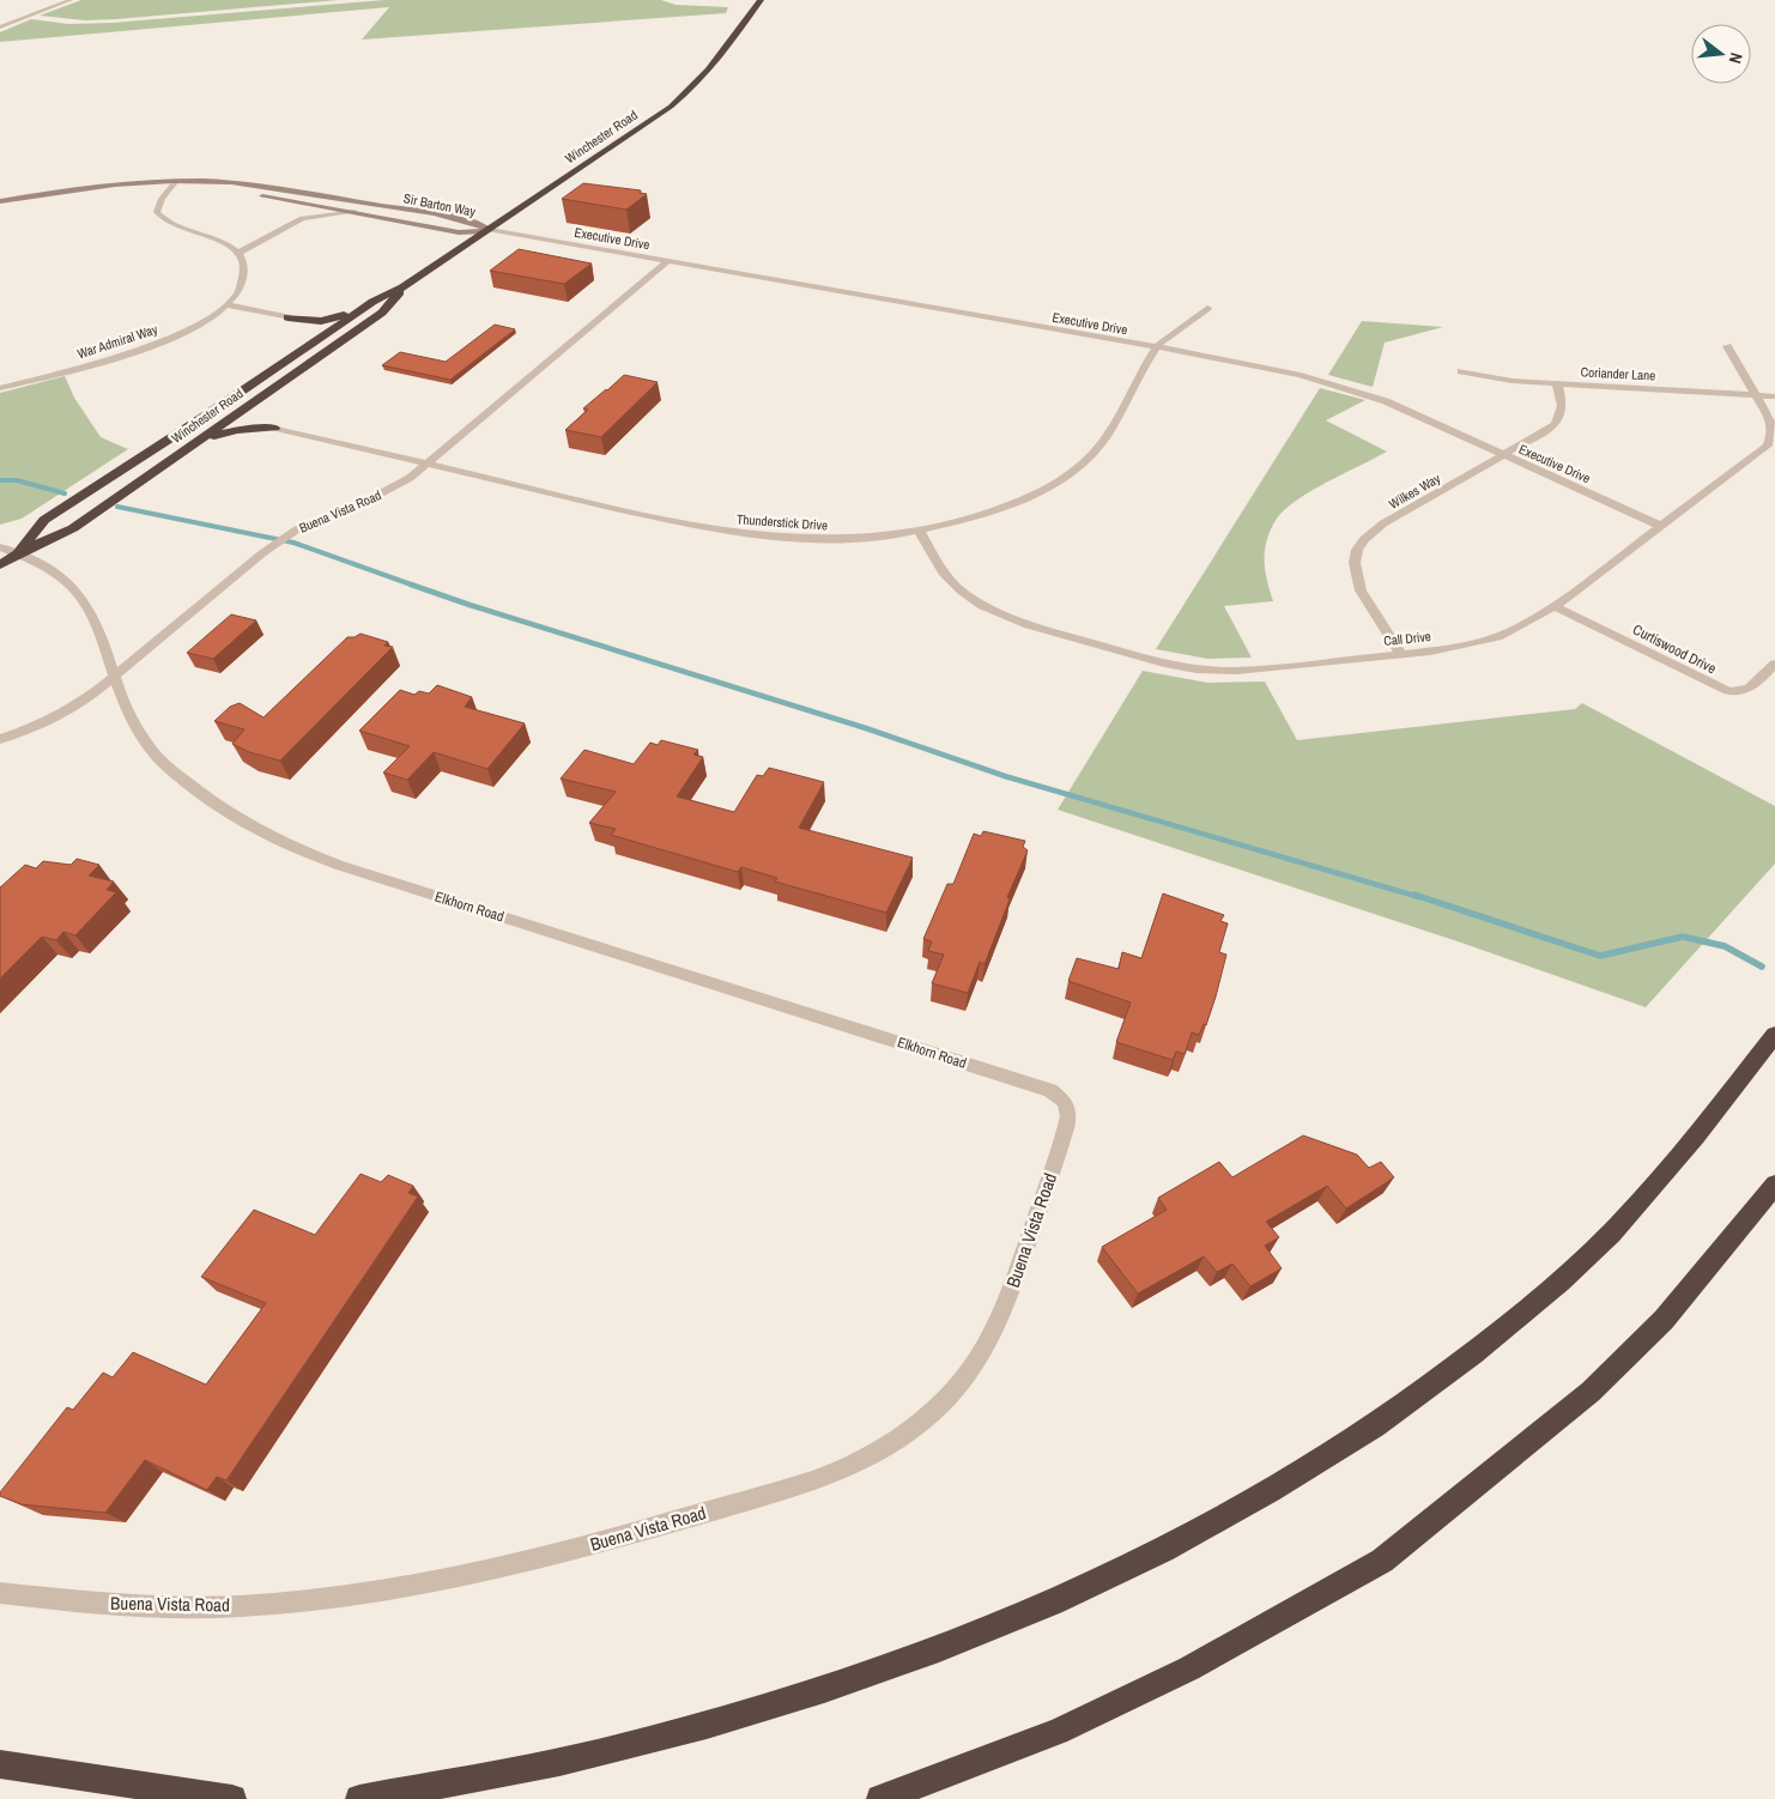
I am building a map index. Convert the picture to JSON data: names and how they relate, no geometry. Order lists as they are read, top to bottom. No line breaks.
{"streets":{"highway":["Winchester Road"],"main road":["Sir Barton Way"],"street":["Executive Drive","War Admiral Way","Coriander Lane","Wilkes Way","Buena Vista Road","Thunderstick Drive","Call Drive","Curtiswood Drive","Elkhorn Road"]},"crossings":[["Winchester Road","Sir Barton Way"],["Winchester Road","Executive Drive"],["Winchester Road","Elkhorn Road"],["Sir Barton Way","Executive Drive"],["Executive Drive","Wilkes Way"],["Executive Drive","Buena Vista Road"],["Executive Drive","Thunderstick Drive"],["Executive Drive","Call Drive"],["Coriander Lane","Wilkes Way"],["Coriander Lane","Call Drive"],["Wilkes Way","Call Drive"],["Buena Vista Road","Thunderstick Drive"],["Buena Vista Road","Elkhorn Road"],["Thunderstick Drive","Call Drive"],["Call Drive","Curtiswood Drive"]],"north":"right"}
